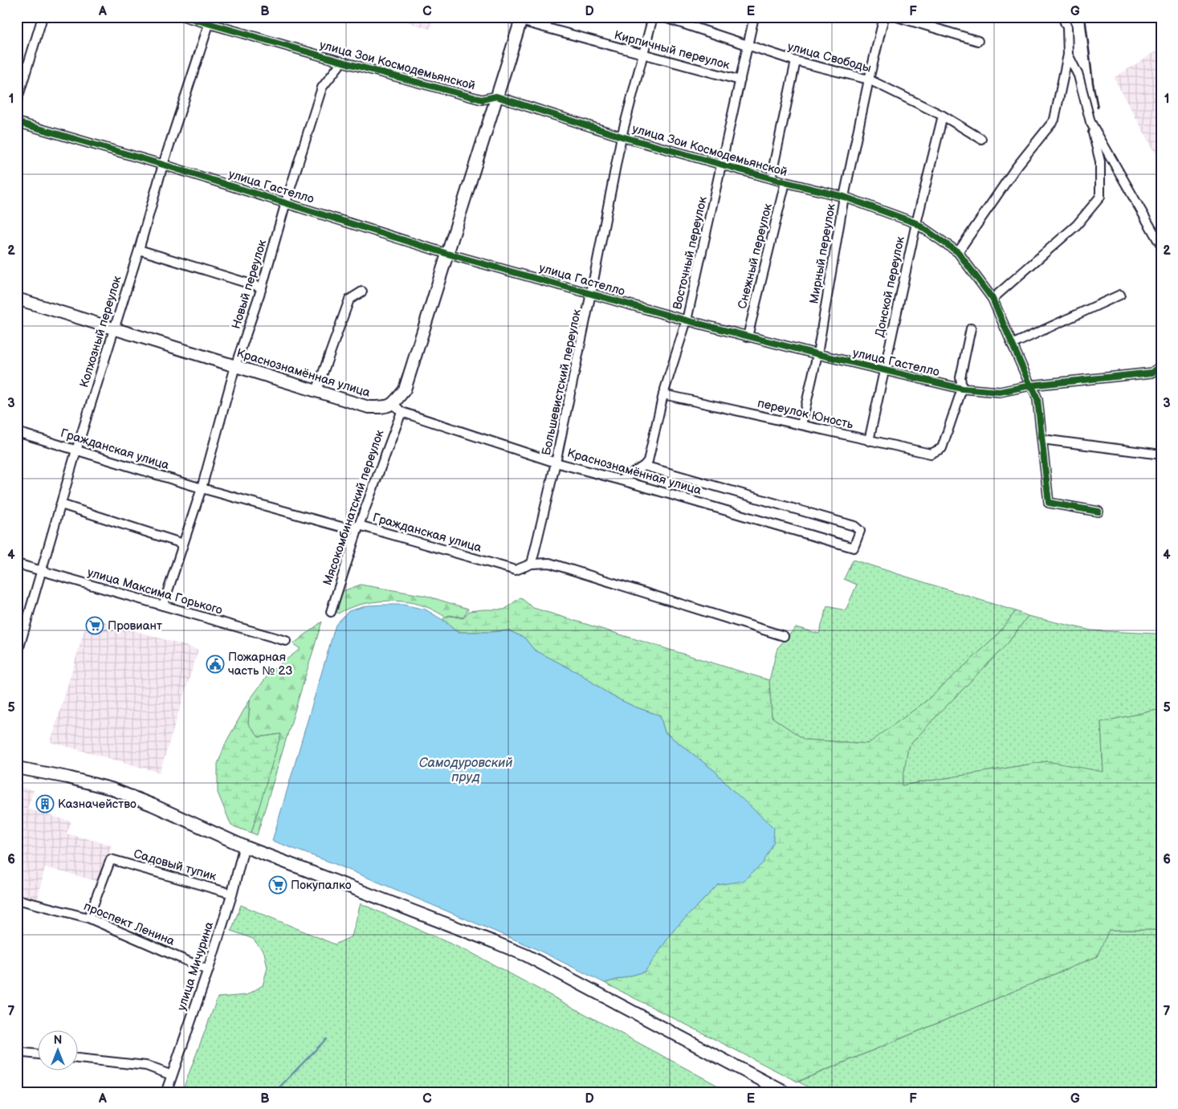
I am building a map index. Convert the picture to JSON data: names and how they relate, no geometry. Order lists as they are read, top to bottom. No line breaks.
{"streets":{"main road":["Краснознамённая улица"],"street":["Кирпичный переулок","улица Свободы","улица Зои Космодемьянской","улица Гастелло","Восточный переулок","Мирный переулок","Снежный переулок","Новый переулок","Донской переулок","Колхозный переулок","Большевистский переулок","переулок Юность","Гражданская улица","Мясокомбинатский переулок","улица Максима Горького","Садовый тупик","проспект Ленина","улица Мичурина"]},"crossings":[["Кирпичный переулок","Восточный переулок"],["Кирпичный переулок","Большевистский переулок"],["улица Свободы","Восточный переулок"],["улица Свободы","Мирный переулок"],["улица Свободы","Донской переулок"],["улица Зои Космодемьянской","улица Гастелло"],["улица Зои Космодемьянской","Восточный переулок"],["улица Зои Космодемьянской","Мирный переулок"],["улица Зои Космодемьянской","Снежный переулок"],["улица Зои Космодемьянской","Новый переулок"],["улица Зои Космодемьянской","Донской переулок"],["улица Зои Космодемьянской","Колхозный переулок"],["улица Зои Космодемьянской","Большевистский переулок"],["улица Гастелло","Восточный переулок"],["улица Гастелло","Мирный переулок"],["улица Гастелло","Снежный переулок"],["улица Гастелло","Новый переулок"],["улица Гастелло","Донской переулок"],["улица Гастелло","Колхозный переулок"],["улица Гастелло","Большевистский переулок"],["улица Гастелло","переулок Юность"],["Восточный переулок","Краснознамённая улица"],["Восточный переулок","переулок Юность"],["Мирный переулок","переулок Юность"],["Новый переулок","Краснознамённая улица"],["Новый переулок","Гражданская улица"],["Новый переулок","улица Максима Горького"],["Донской переулок","переулок Юность"],["Колхозный переулок","Краснознамённая улица"],["Колхозный переулок","Гражданская улица"],["Колхозный переулок","улица Максима Горького"],["Краснознамённая улица","Большевистский переулок"],["Краснознамённая улица","Мясокомбинатский переулок"],["Большевистский переулок","Гражданская улица"],["Гражданская улица","Мясокомбинатский переулок"],["Садовый тупик","проспект Ленина"],["Садовый тупик","улица Мичурина"],["проспект Ленина","улица Мичурина"]],"water":["Самодуровский пруд"],"places":{"supermarket":["Провиант","Покупалко"],"public building":["Пожарная часть № 23"],"building":["Казначейство"]},"north":"top","grid":{"columns":["A","B","C","D","E","F","G"],"rows":["1","2","3","4","5","6","7"]}}
